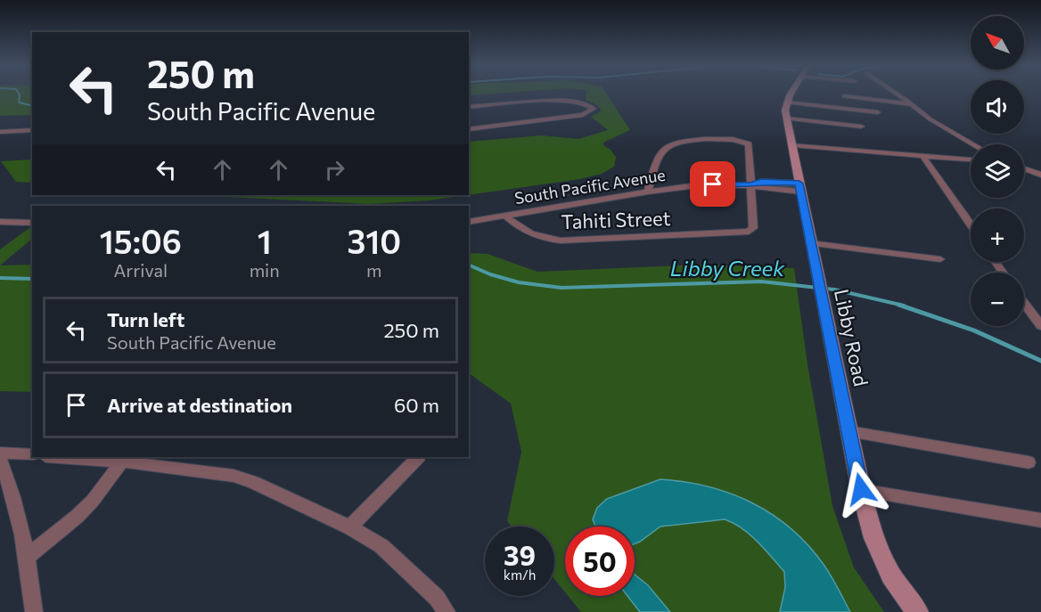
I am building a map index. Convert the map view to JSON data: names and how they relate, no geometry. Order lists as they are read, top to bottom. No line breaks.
{"streets":{"main road":["Libby Road"],"street":["South Pacific Avenue","Tahiti Street"]},"crossings":[["South Pacific Avenue","Tahiti Street"],["South Pacific Avenue","Libby Road"]],"water":["Libby Creek"],"north":"top left","page":{"map_buttons":["+","−"],"turn":["250 m","South Pacific Avenue"],"eta":["15:06","Arrival","1","min","310","m"],"list":[{"name":"Turn left","note":"South Pacific Avenue","value":"250 m"},{"name":"Arrive at destination","value":"60 m"}],"speed":"39 km/h","limit":"50"}}
